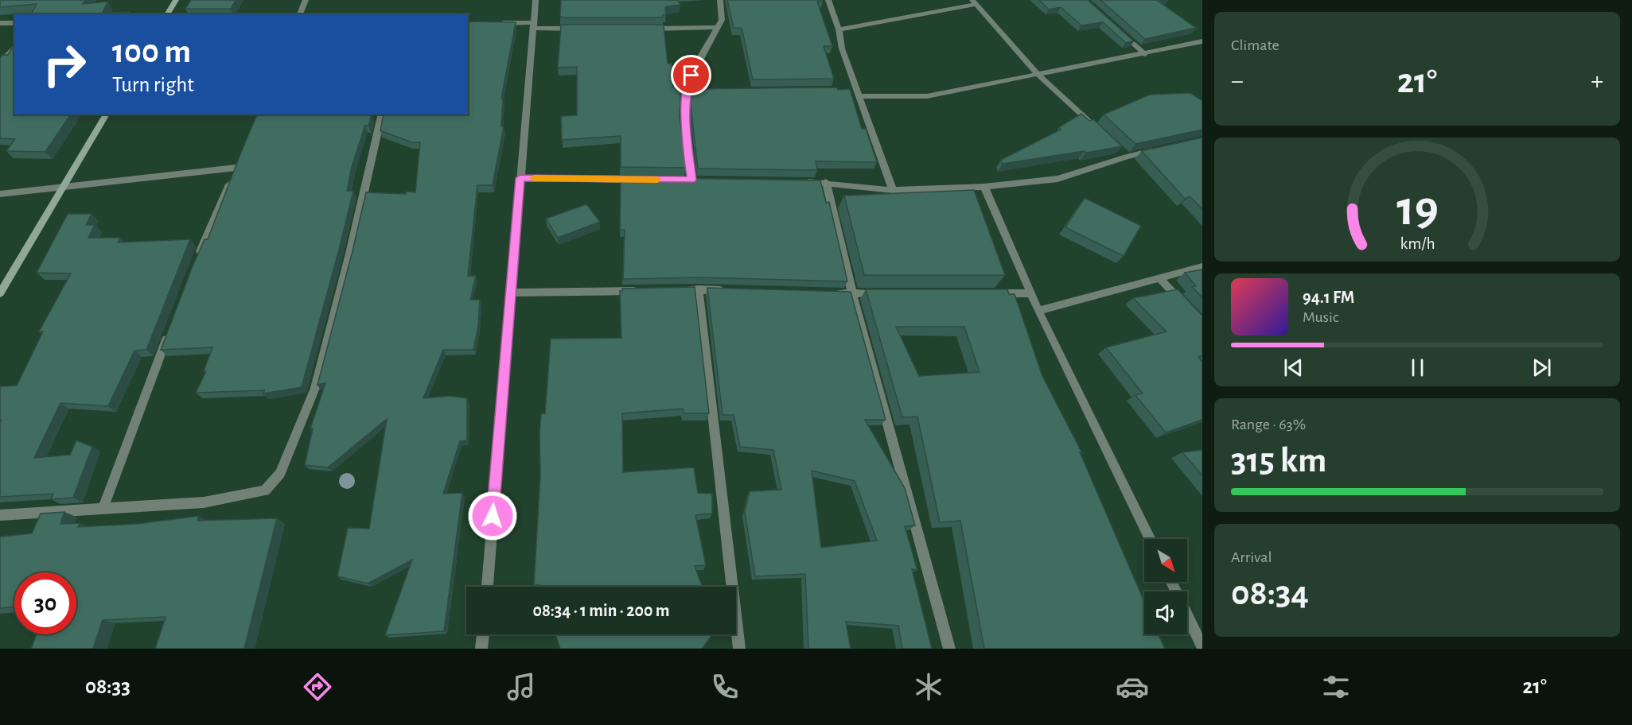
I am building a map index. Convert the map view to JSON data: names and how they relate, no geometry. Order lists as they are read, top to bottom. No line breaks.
{"north":"bottom right","page":{"tile":["Climate",["Range · 63%","315 km"],["Arrival","08:34"]],"turn":["100 m","Turn right"],"heat":["−","21°","+"],"song":["94.1 FM","Music"],"limit":"30","trip":"08:34 · 1 min · 200 m","tabs":["08:33","21°"],"gauge":["19","km/h"]}}
